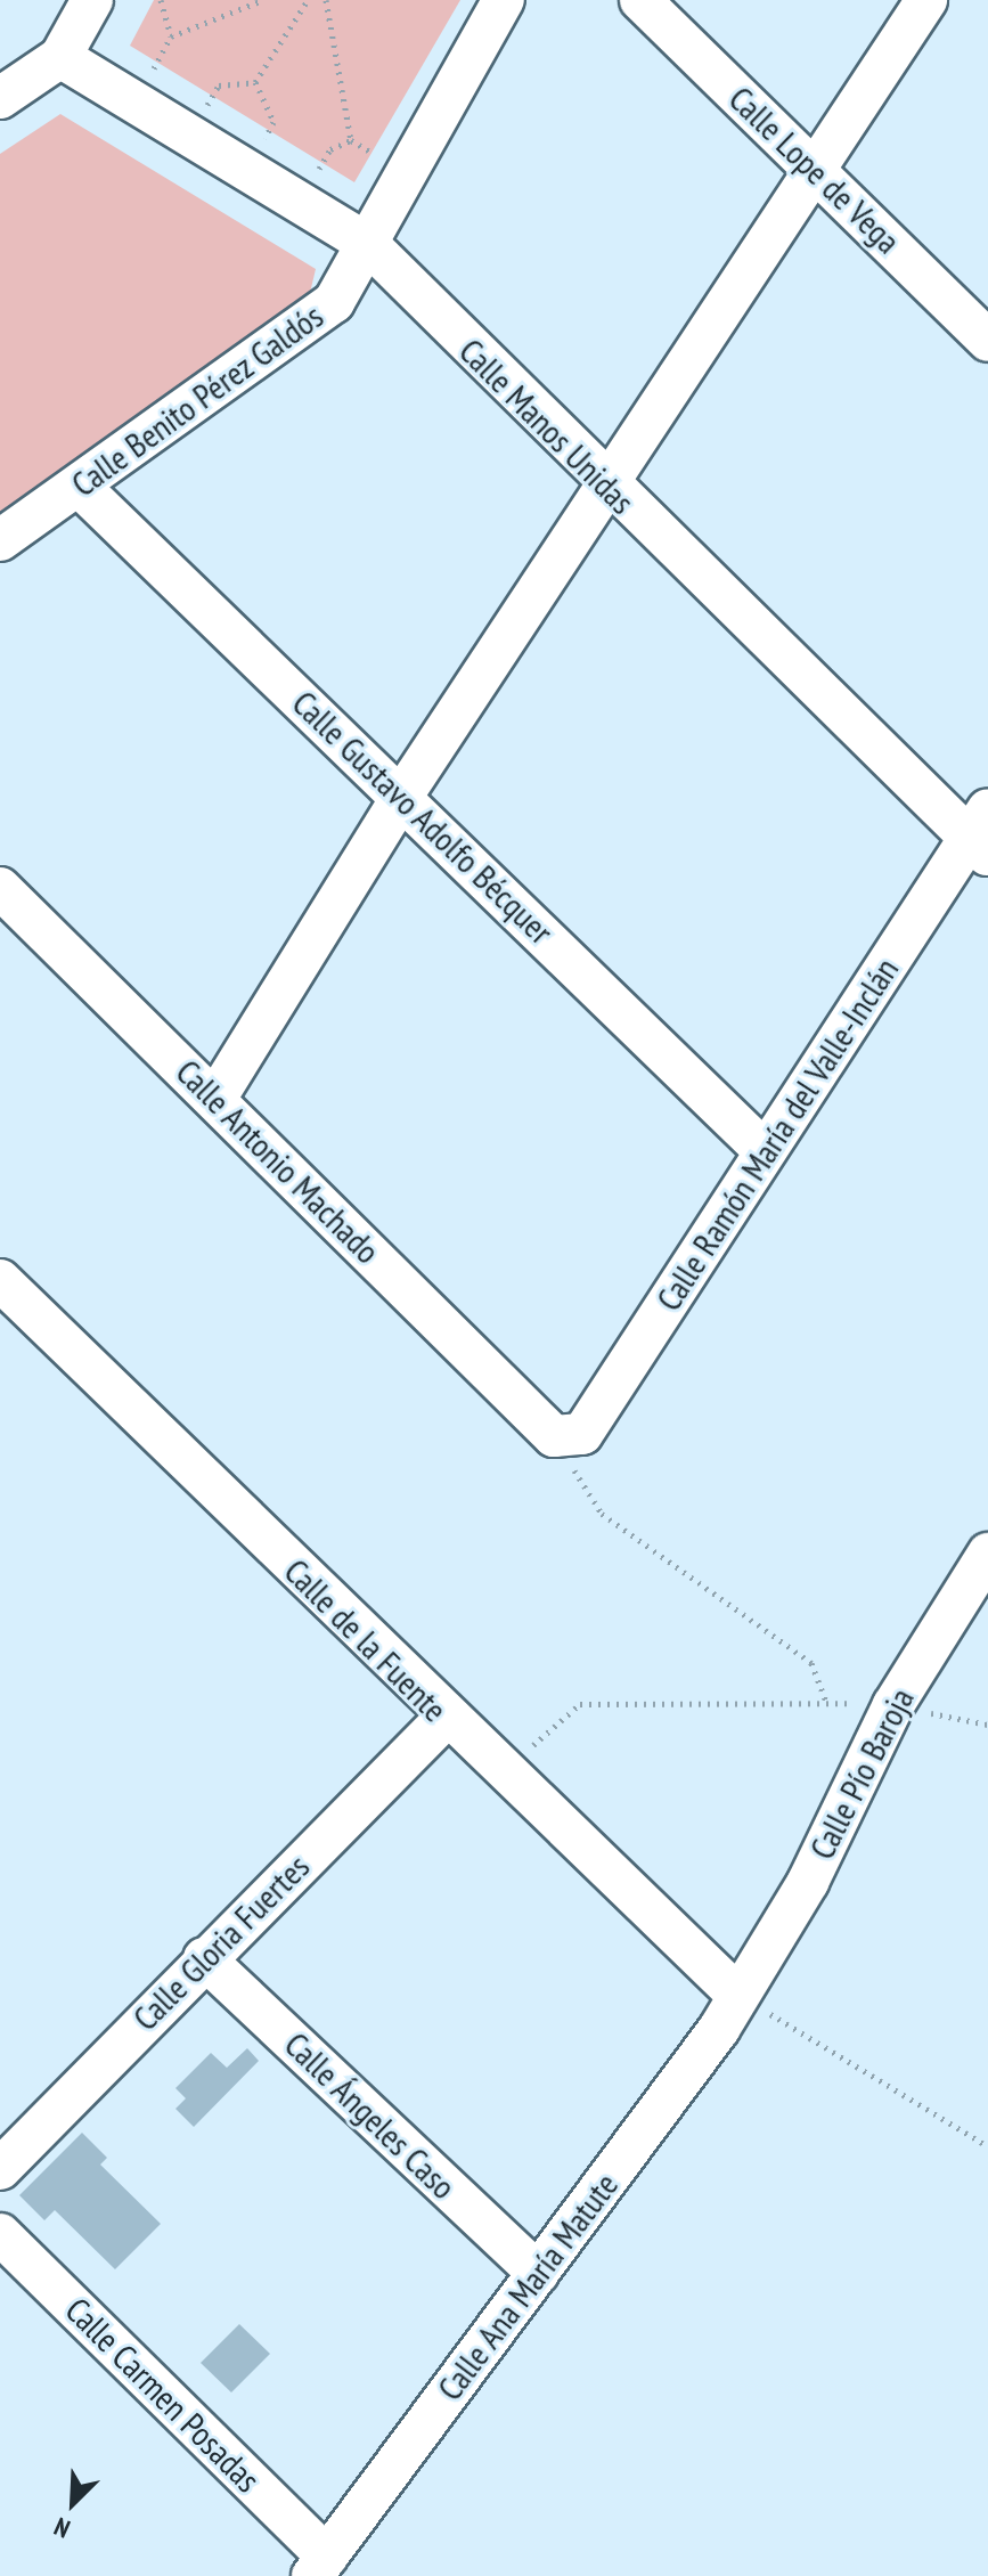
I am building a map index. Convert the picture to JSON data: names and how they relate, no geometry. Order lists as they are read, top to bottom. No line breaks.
{"streets":{"street":["Calle Lope de Vega","Calle Benito Pérez Galdós","Calle Manos Unidas","Calle Gustavo Adolfo Bécquer","Calle Ramón María del Valle-Inclán","Calle Antonio Machado","Calle de la Fuente","Calle Pío Baroja","Calle Gloria Fuertes","Calle Ángeles Caso","Calle Ana María Matute","Calle Carmen Posadas"]},"crossings":[["Calle Benito Pérez Galdós","Calle Manos Unidas"],["Calle Benito Pérez Galdós","Calle Gustavo Adolfo Bécquer"],["Calle Manos Unidas","Calle Ramón María del Valle-Inclán"],["Calle Gustavo Adolfo Bécquer","Calle Ramón María del Valle-Inclán"],["Calle Ramón María del Valle-Inclán","Calle Antonio Machado"],["Calle de la Fuente","Calle Pío Baroja"],["Calle de la Fuente","Calle Gloria Fuertes"],["Calle de la Fuente","Calle Ana María Matute"],["Calle Pío Baroja","Calle Ana María Matute"],["Calle Gloria Fuertes","Calle Ángeles Caso"],["Calle Ángeles Caso","Calle Ana María Matute"],["Calle Ana María Matute","Calle Carmen Posadas"]],"north":"bottom left"}
